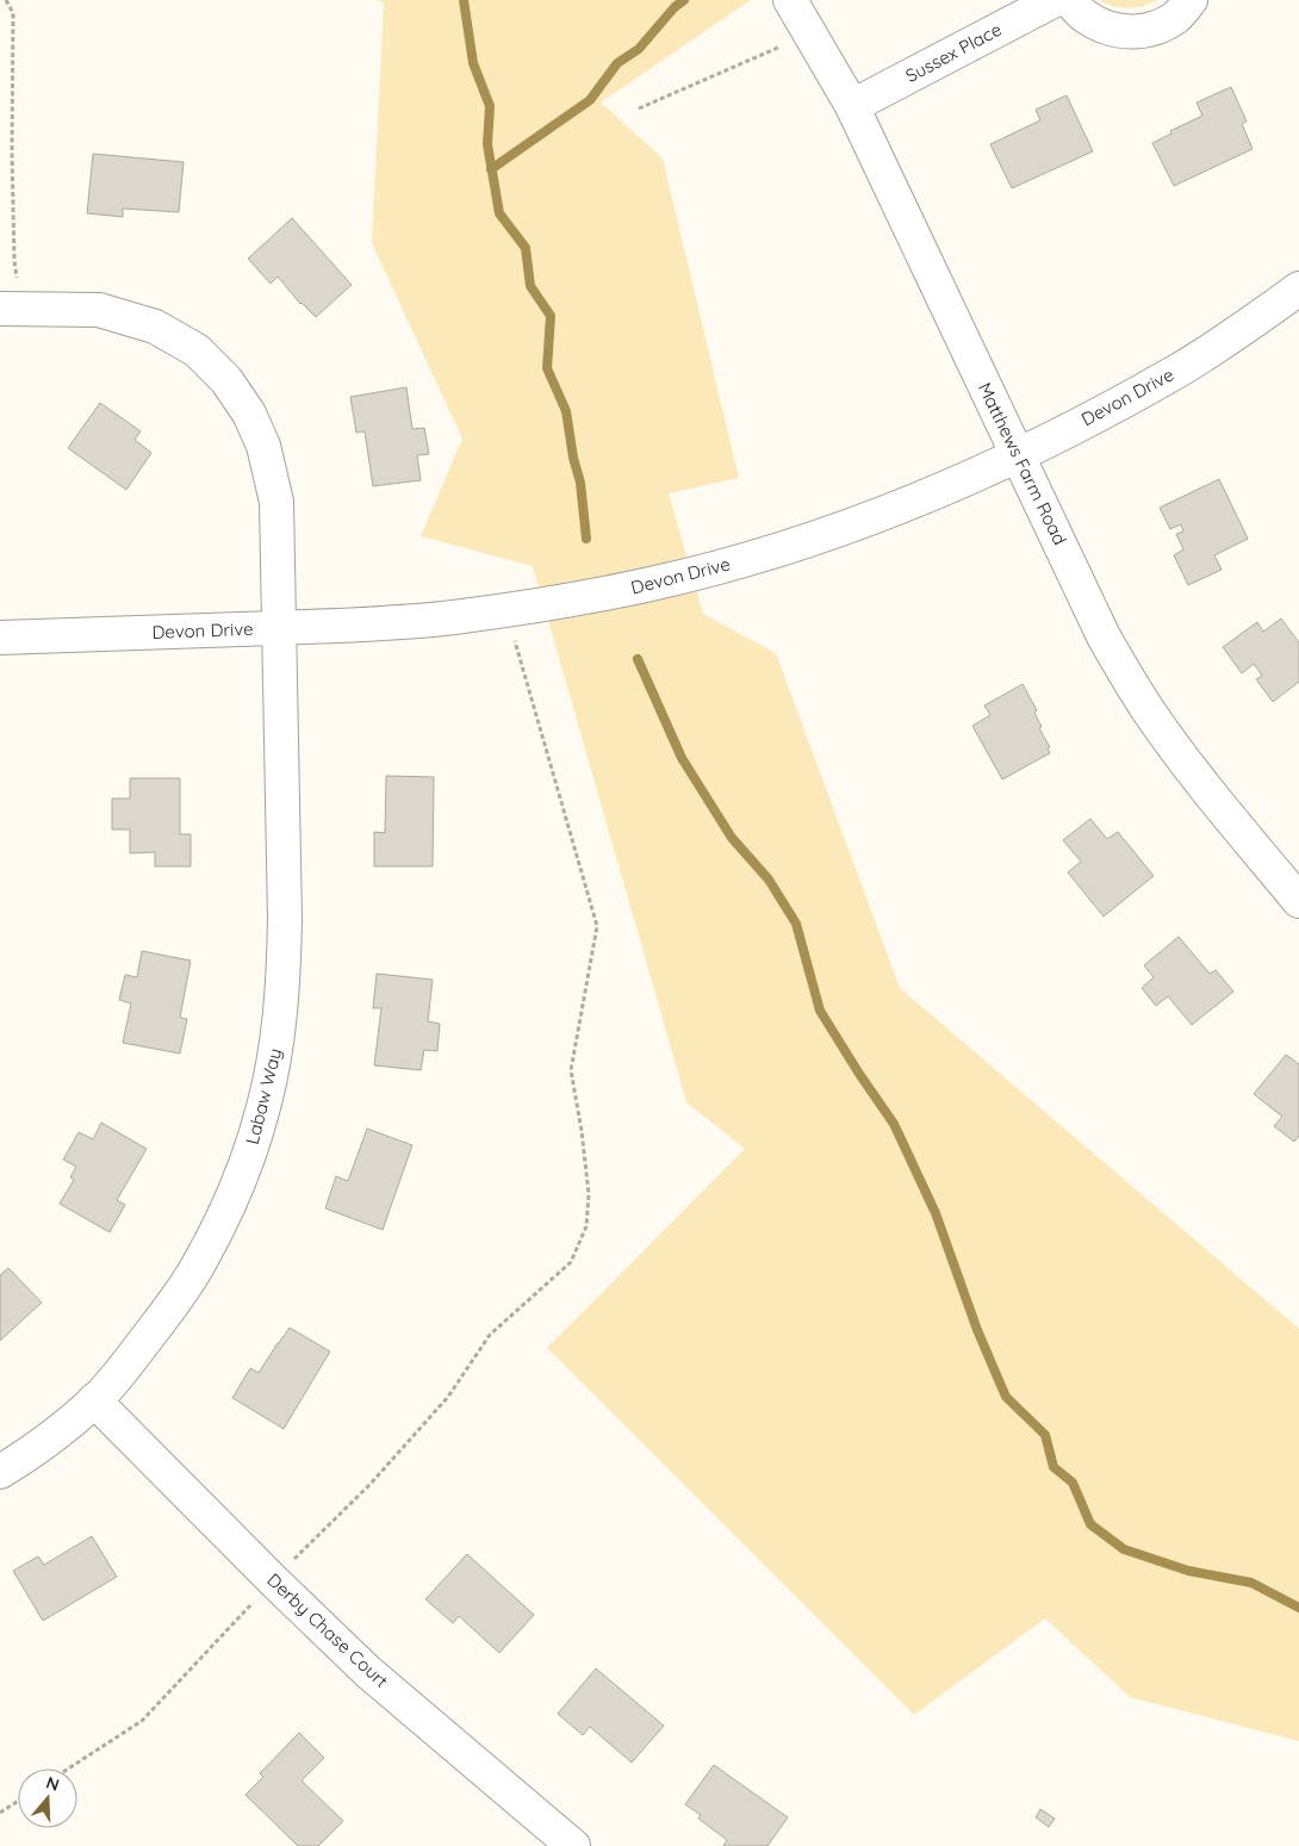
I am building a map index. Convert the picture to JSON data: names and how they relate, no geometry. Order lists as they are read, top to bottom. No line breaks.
{"streets":{"street":["Sussex Place","Devon Drive","Matthews Farm Road","Labaw Way","Derby Chase Court"]},"crossings":[["Sussex Place","Matthews Farm Road"],["Devon Drive","Matthews Farm Road"],["Devon Drive","Labaw Way"],["Labaw Way","Derby Chase Court"]],"north":"top"}
